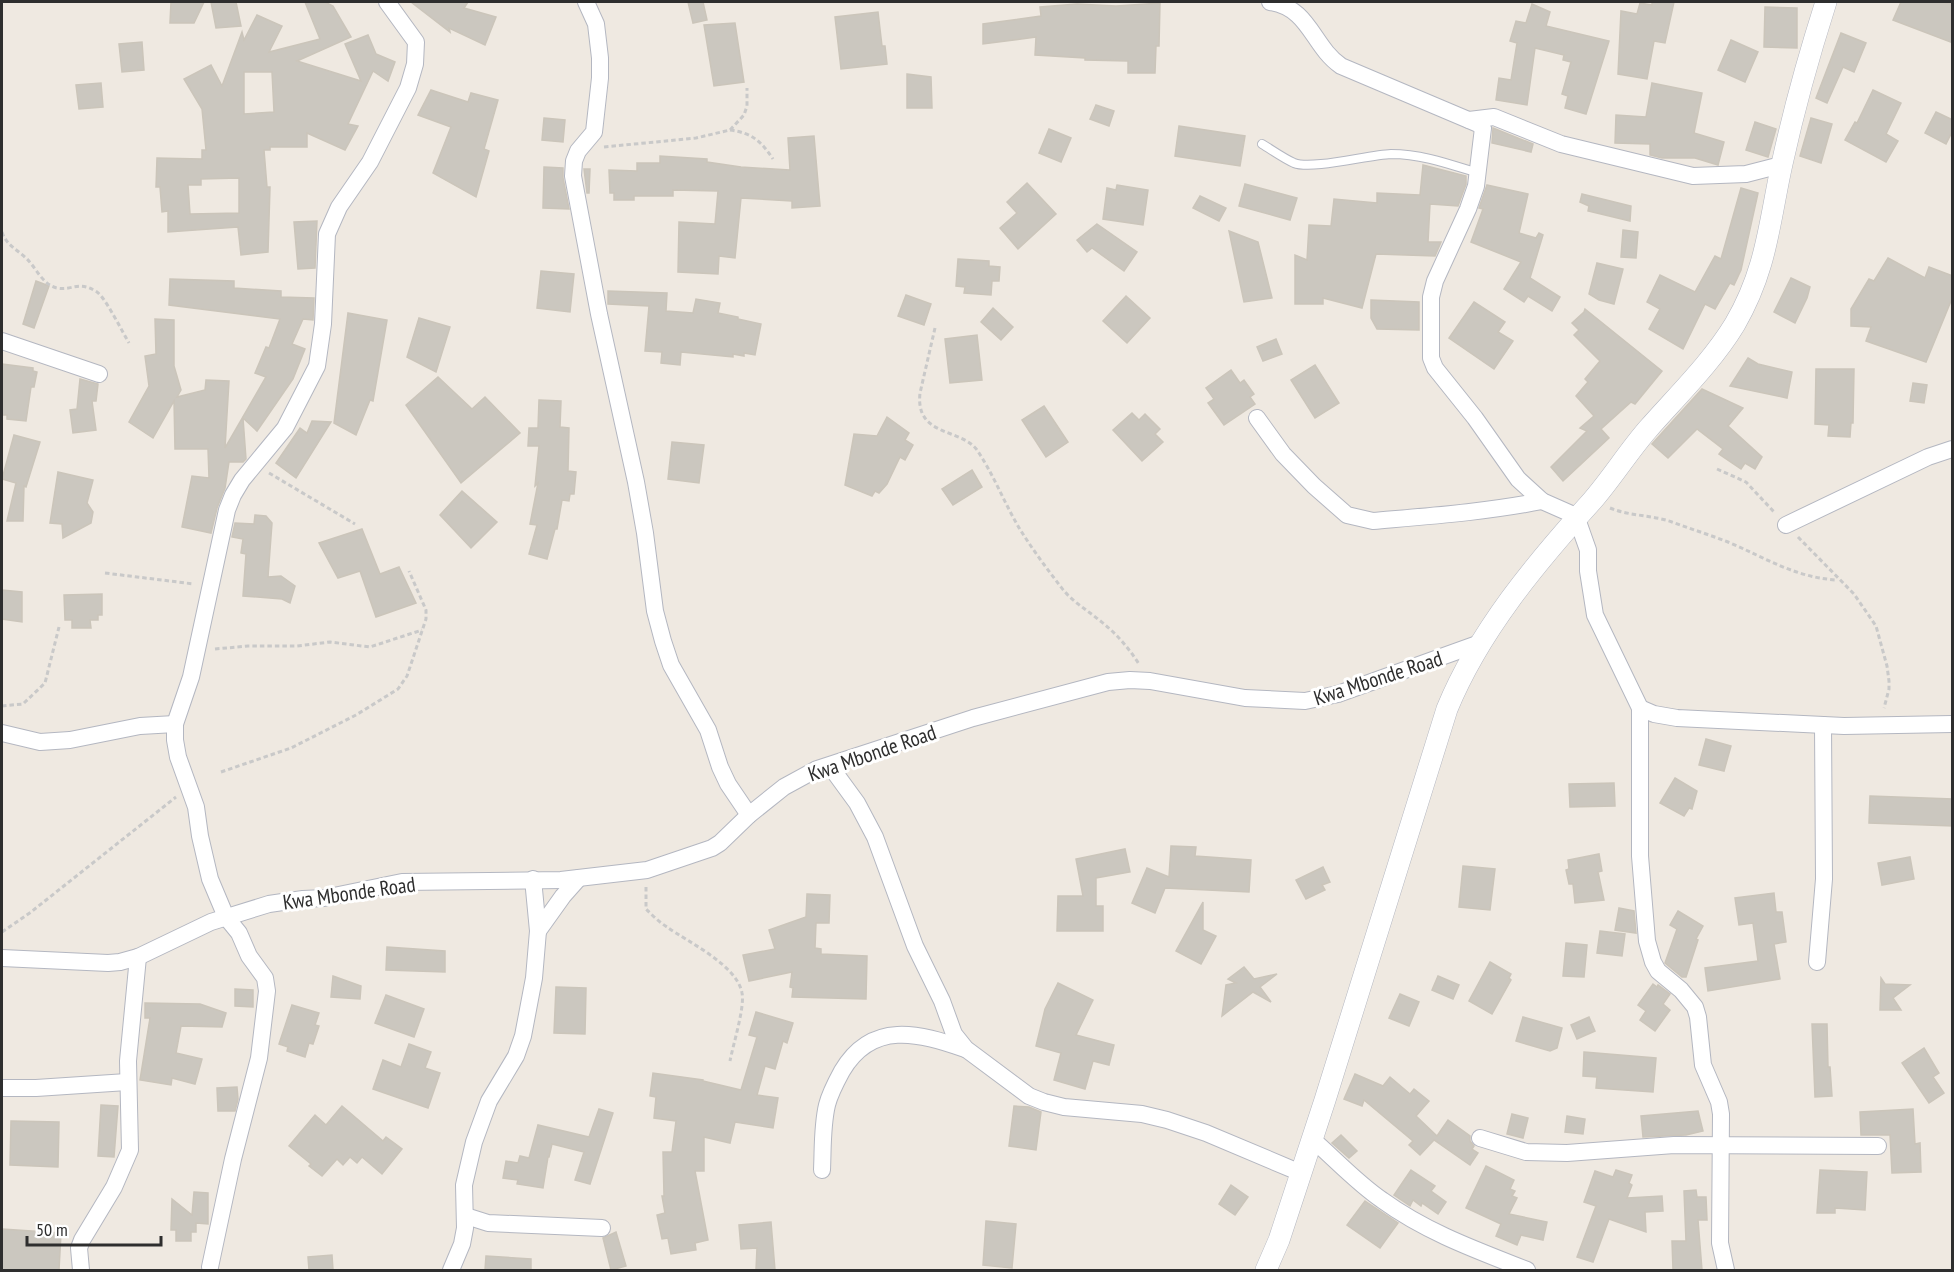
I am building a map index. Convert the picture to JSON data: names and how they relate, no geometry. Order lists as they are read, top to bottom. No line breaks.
{"streets":{"street":["Kwa Mbonde Road"]},"scale_bar":"50 m"}
